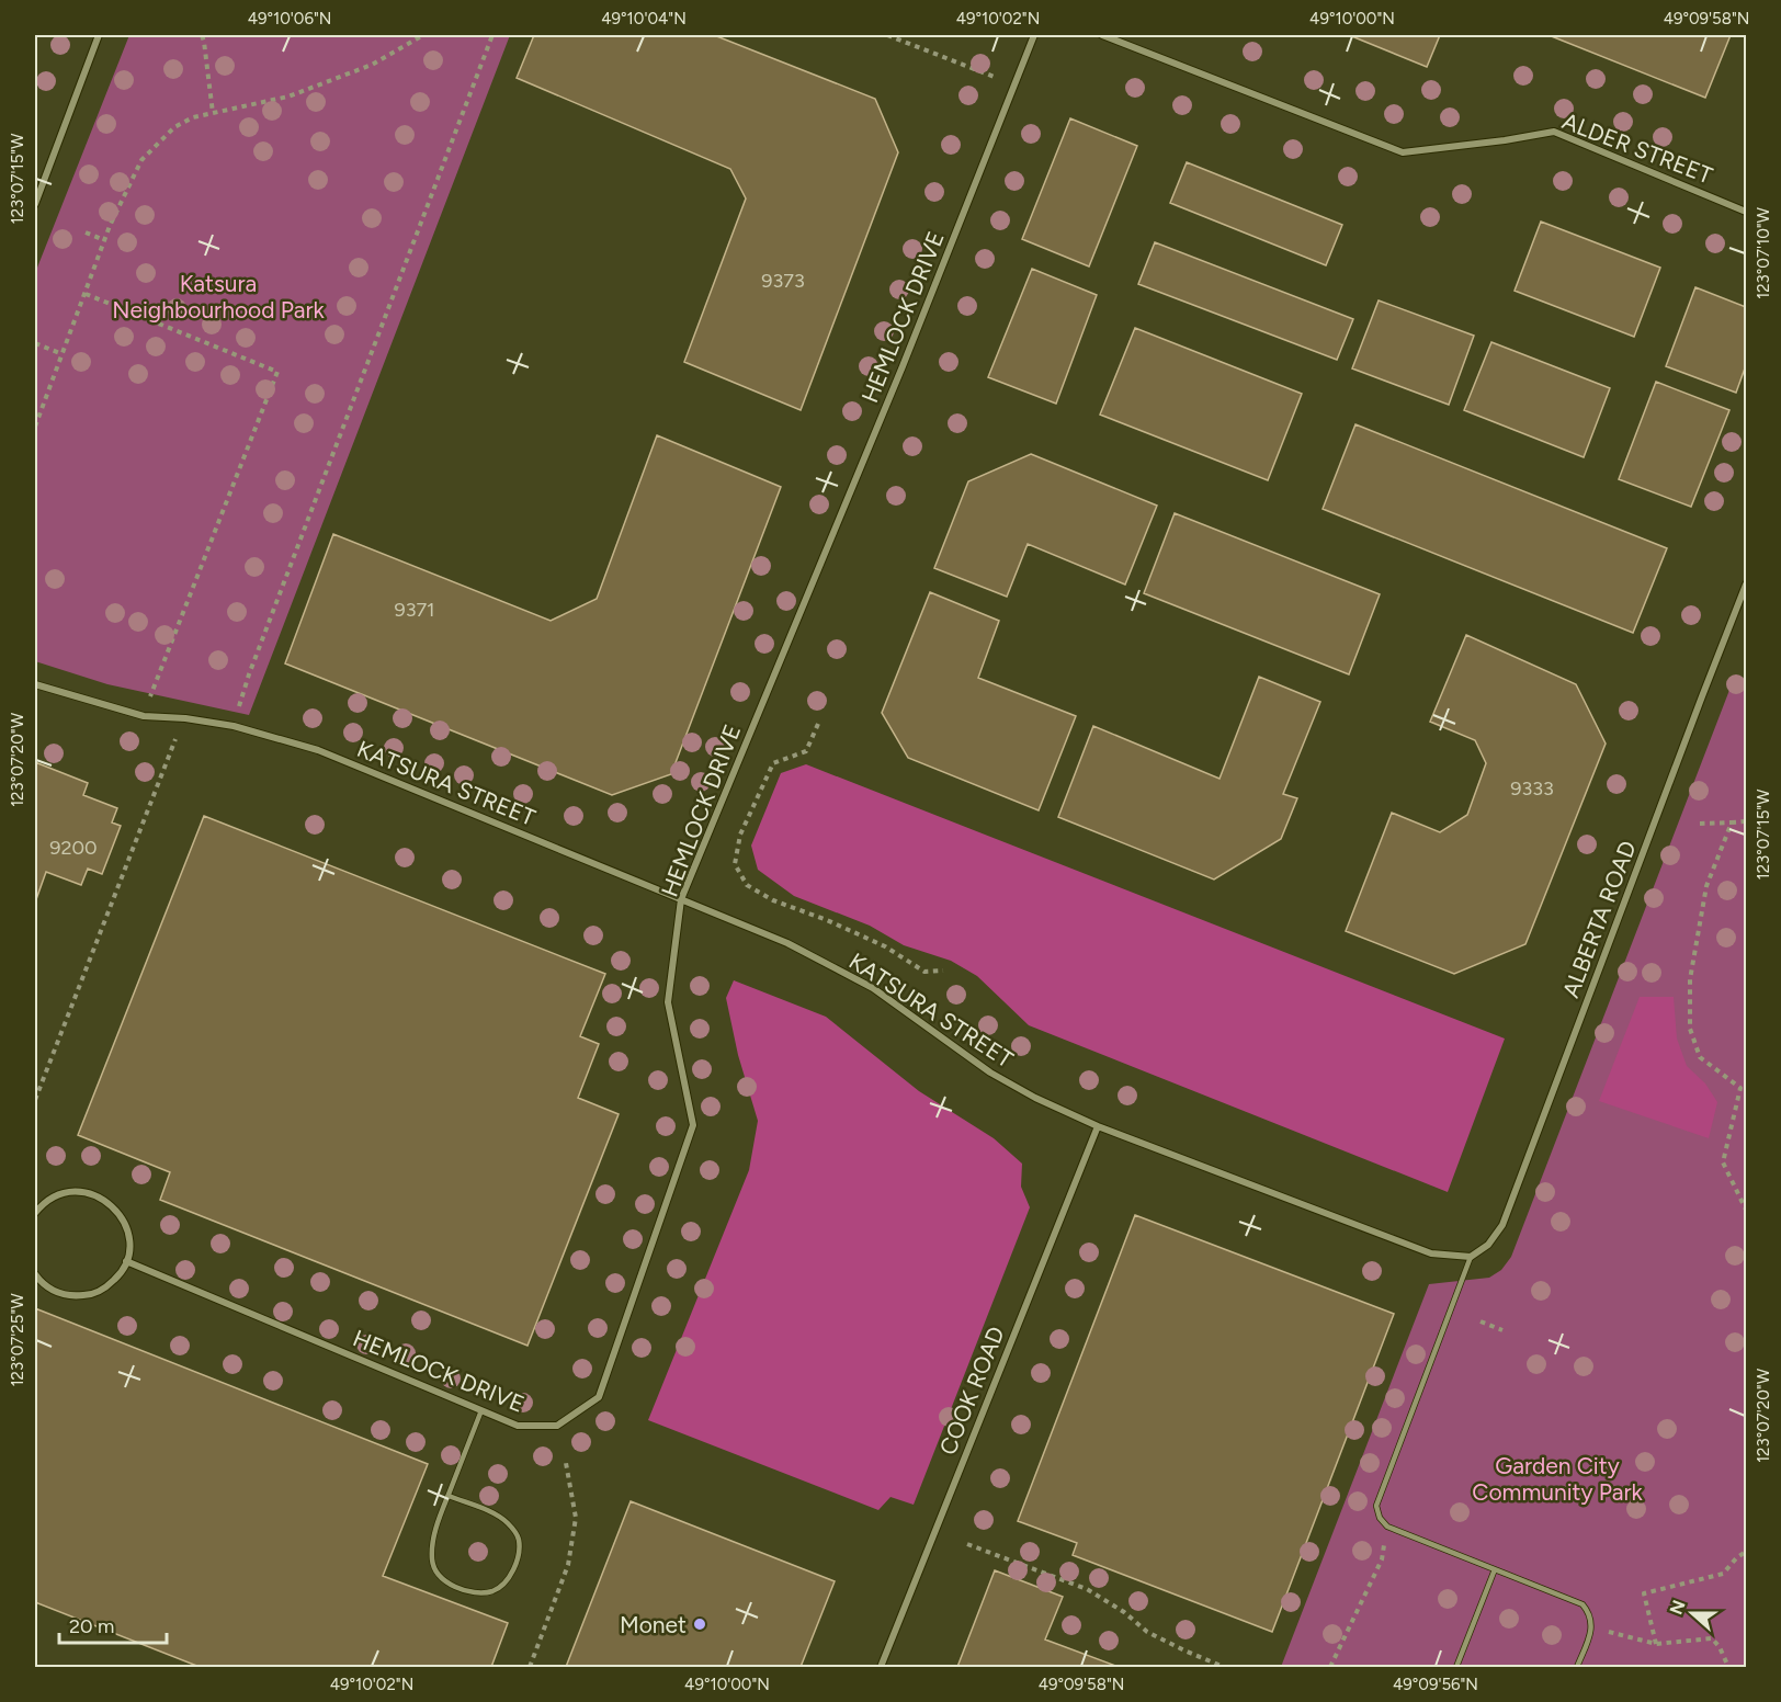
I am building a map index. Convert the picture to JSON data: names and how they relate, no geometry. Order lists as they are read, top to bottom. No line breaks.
{"streets":{"street":["ALDER STREET","HEMLOCK DRIVE","KATSURA STREET","ALBERTA ROAD","COOK ROAD"]},"crossings":[["HEMLOCK DRIVE","KATSURA STREET"],["KATSURA STREET","ALBERTA ROAD"],["KATSURA STREET","COOK ROAD"]],"parks":["Katsura Neighbourhood Park","Garden City Community Park"],"places":["Monet"],"house_numbers":["9373","9371","9333","9200"],"scale_bar":"20 m","north":"left","coordinates":["49°10'06\"N","49°10'04\"N","49°10'02\"N","49°10'00\"N","49°09'58\"N","123°07'15\"W","123°07'10\"W","123°07'20\"W","123°07'25\"W","49°09'56\"N"]}
